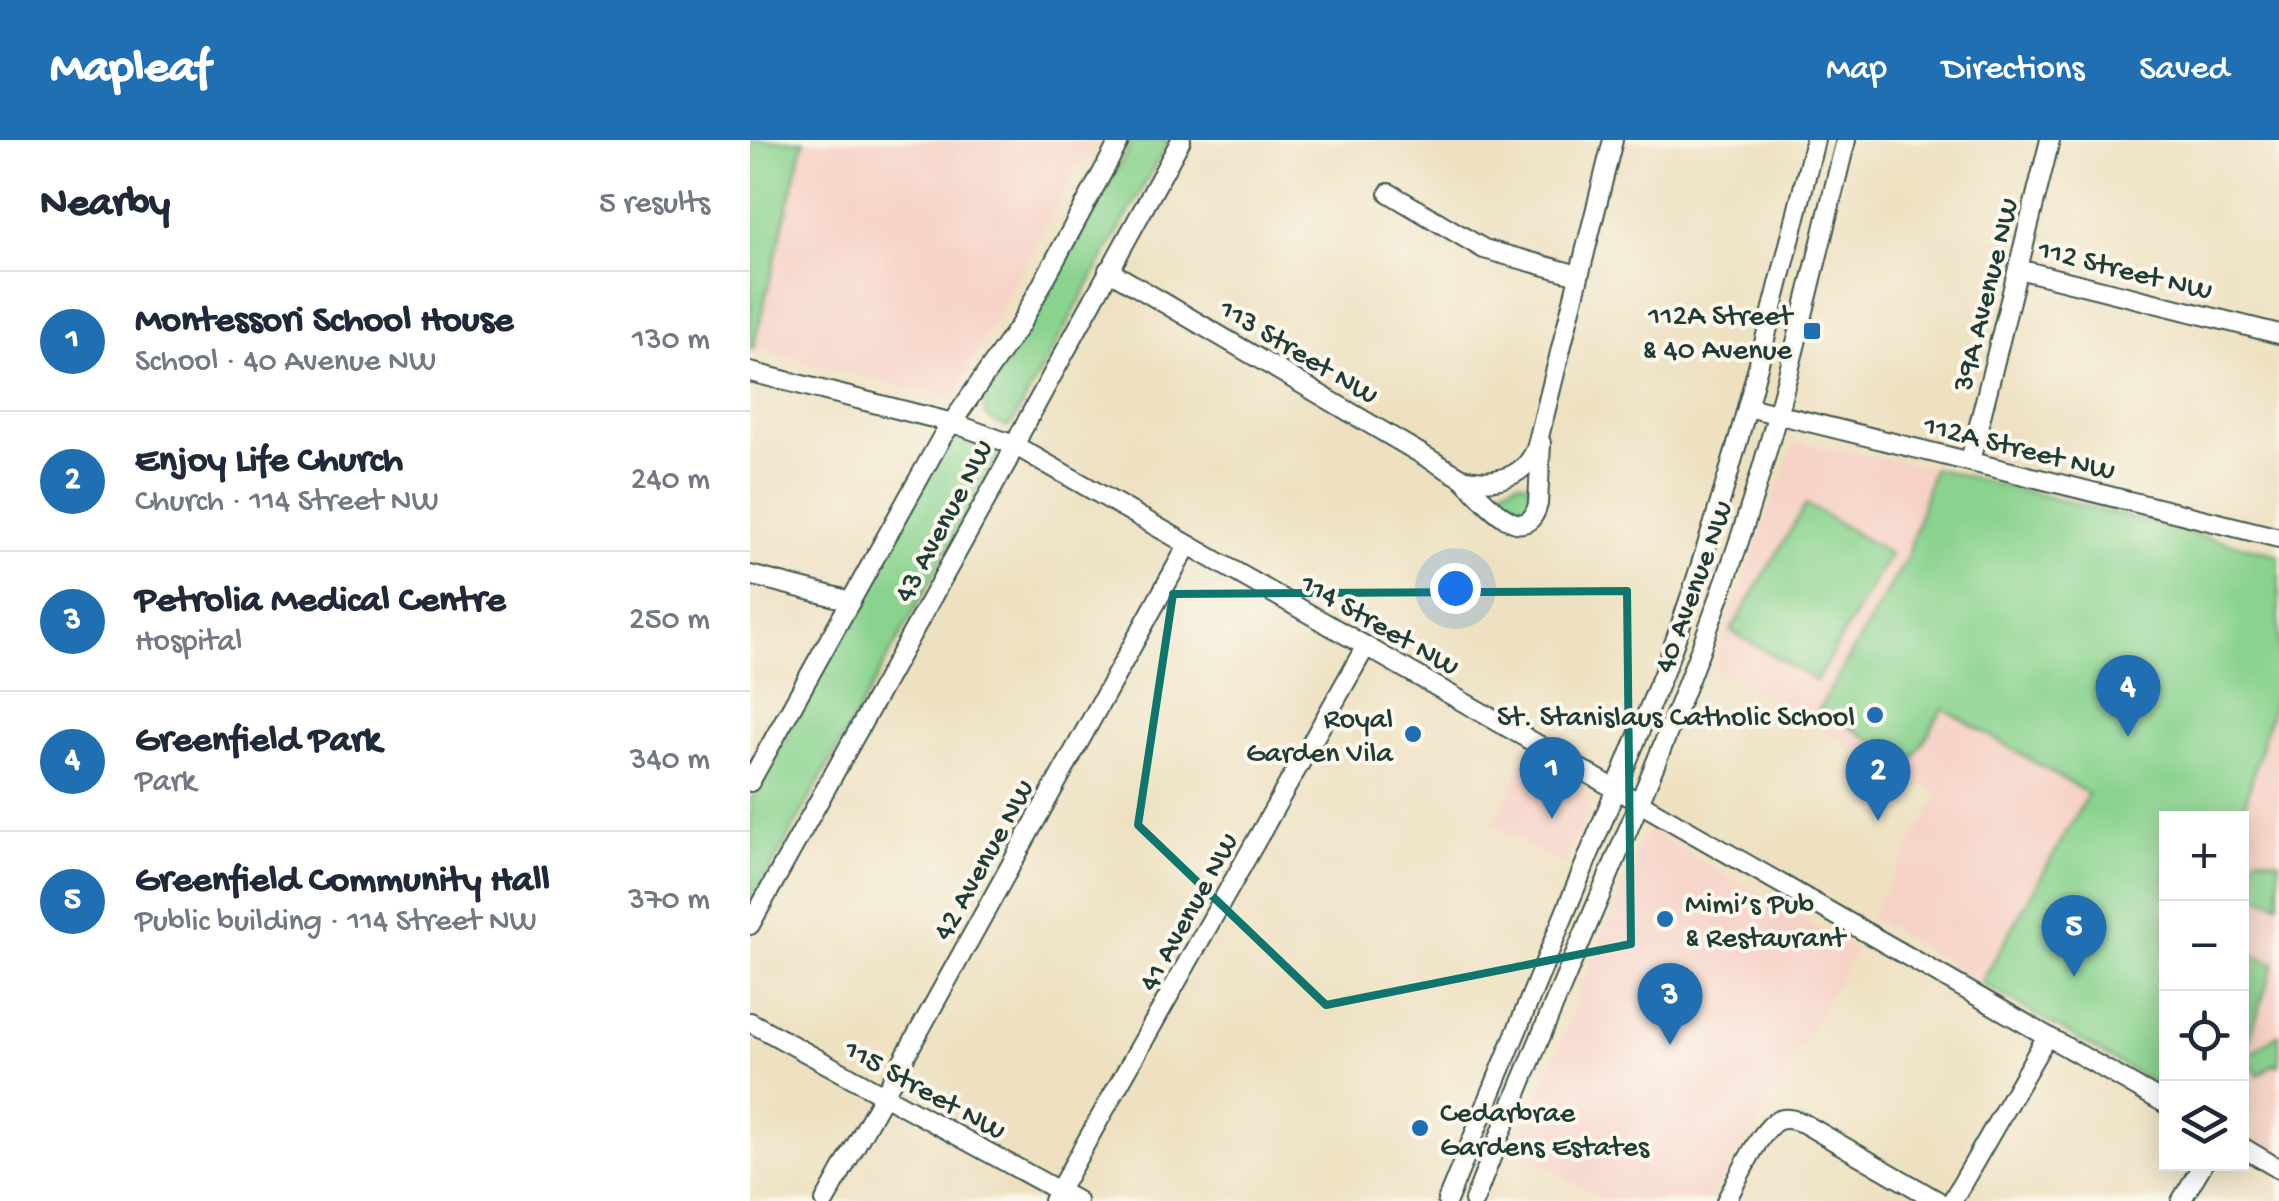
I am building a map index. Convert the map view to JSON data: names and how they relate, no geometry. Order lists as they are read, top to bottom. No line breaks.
{"streets":{"street":["112 Street NW","39A Avenue NW","113 Street NW","112A Street NW","43 Avenue NW","40 Avenue NW","114 Street NW","42 Avenue NW","41 Avenue NW","115 Street NW"]},"crossings":[["112 Street NW","39A Avenue NW"],["39A Avenue NW","112A Street NW"],["113 Street NW","43 Avenue NW"],["112A Street NW","40 Avenue NW"],["43 Avenue NW","114 Street NW"],["40 Avenue NW","114 Street NW"],["114 Street NW","42 Avenue NW"],["114 Street NW","41 Avenue NW"],["42 Avenue NW","115 Street NW"],["41 Avenue NW","115 Street NW"]],"places":{"transit":["112A Street & 40 Avenue"],"other":["St. Stanislaus Catholic School","Royal Garden Vila","Mimi’s Pub & Restaurant","Cedarbrae Gardens Estates"]},"page":{"header":"Mapleaf","nav":["Map","Directions","Saved"],"heading":["Nearby","5 results"],"list":[{"mark":"1","name":"Montessori School House","note":"School · 40 Avenue NW","value":"130 m"},{"mark":"2","name":"Enjoy Life Church","note":"Church · 114 Street NW","value":"240 m"},{"mark":"3","name":"Petrolia Medical Centre","note":"Hospital","value":"250 m"},{"mark":"4","name":"Greenfield Park","note":"Park","value":"340 m"},{"mark":"5","name":"Greenfield Community Hall","note":"Public building · 114 Street NW","value":"370 m"}],"pins":["4","1","2","5","3"],"map_buttons":["+","−"]}}
